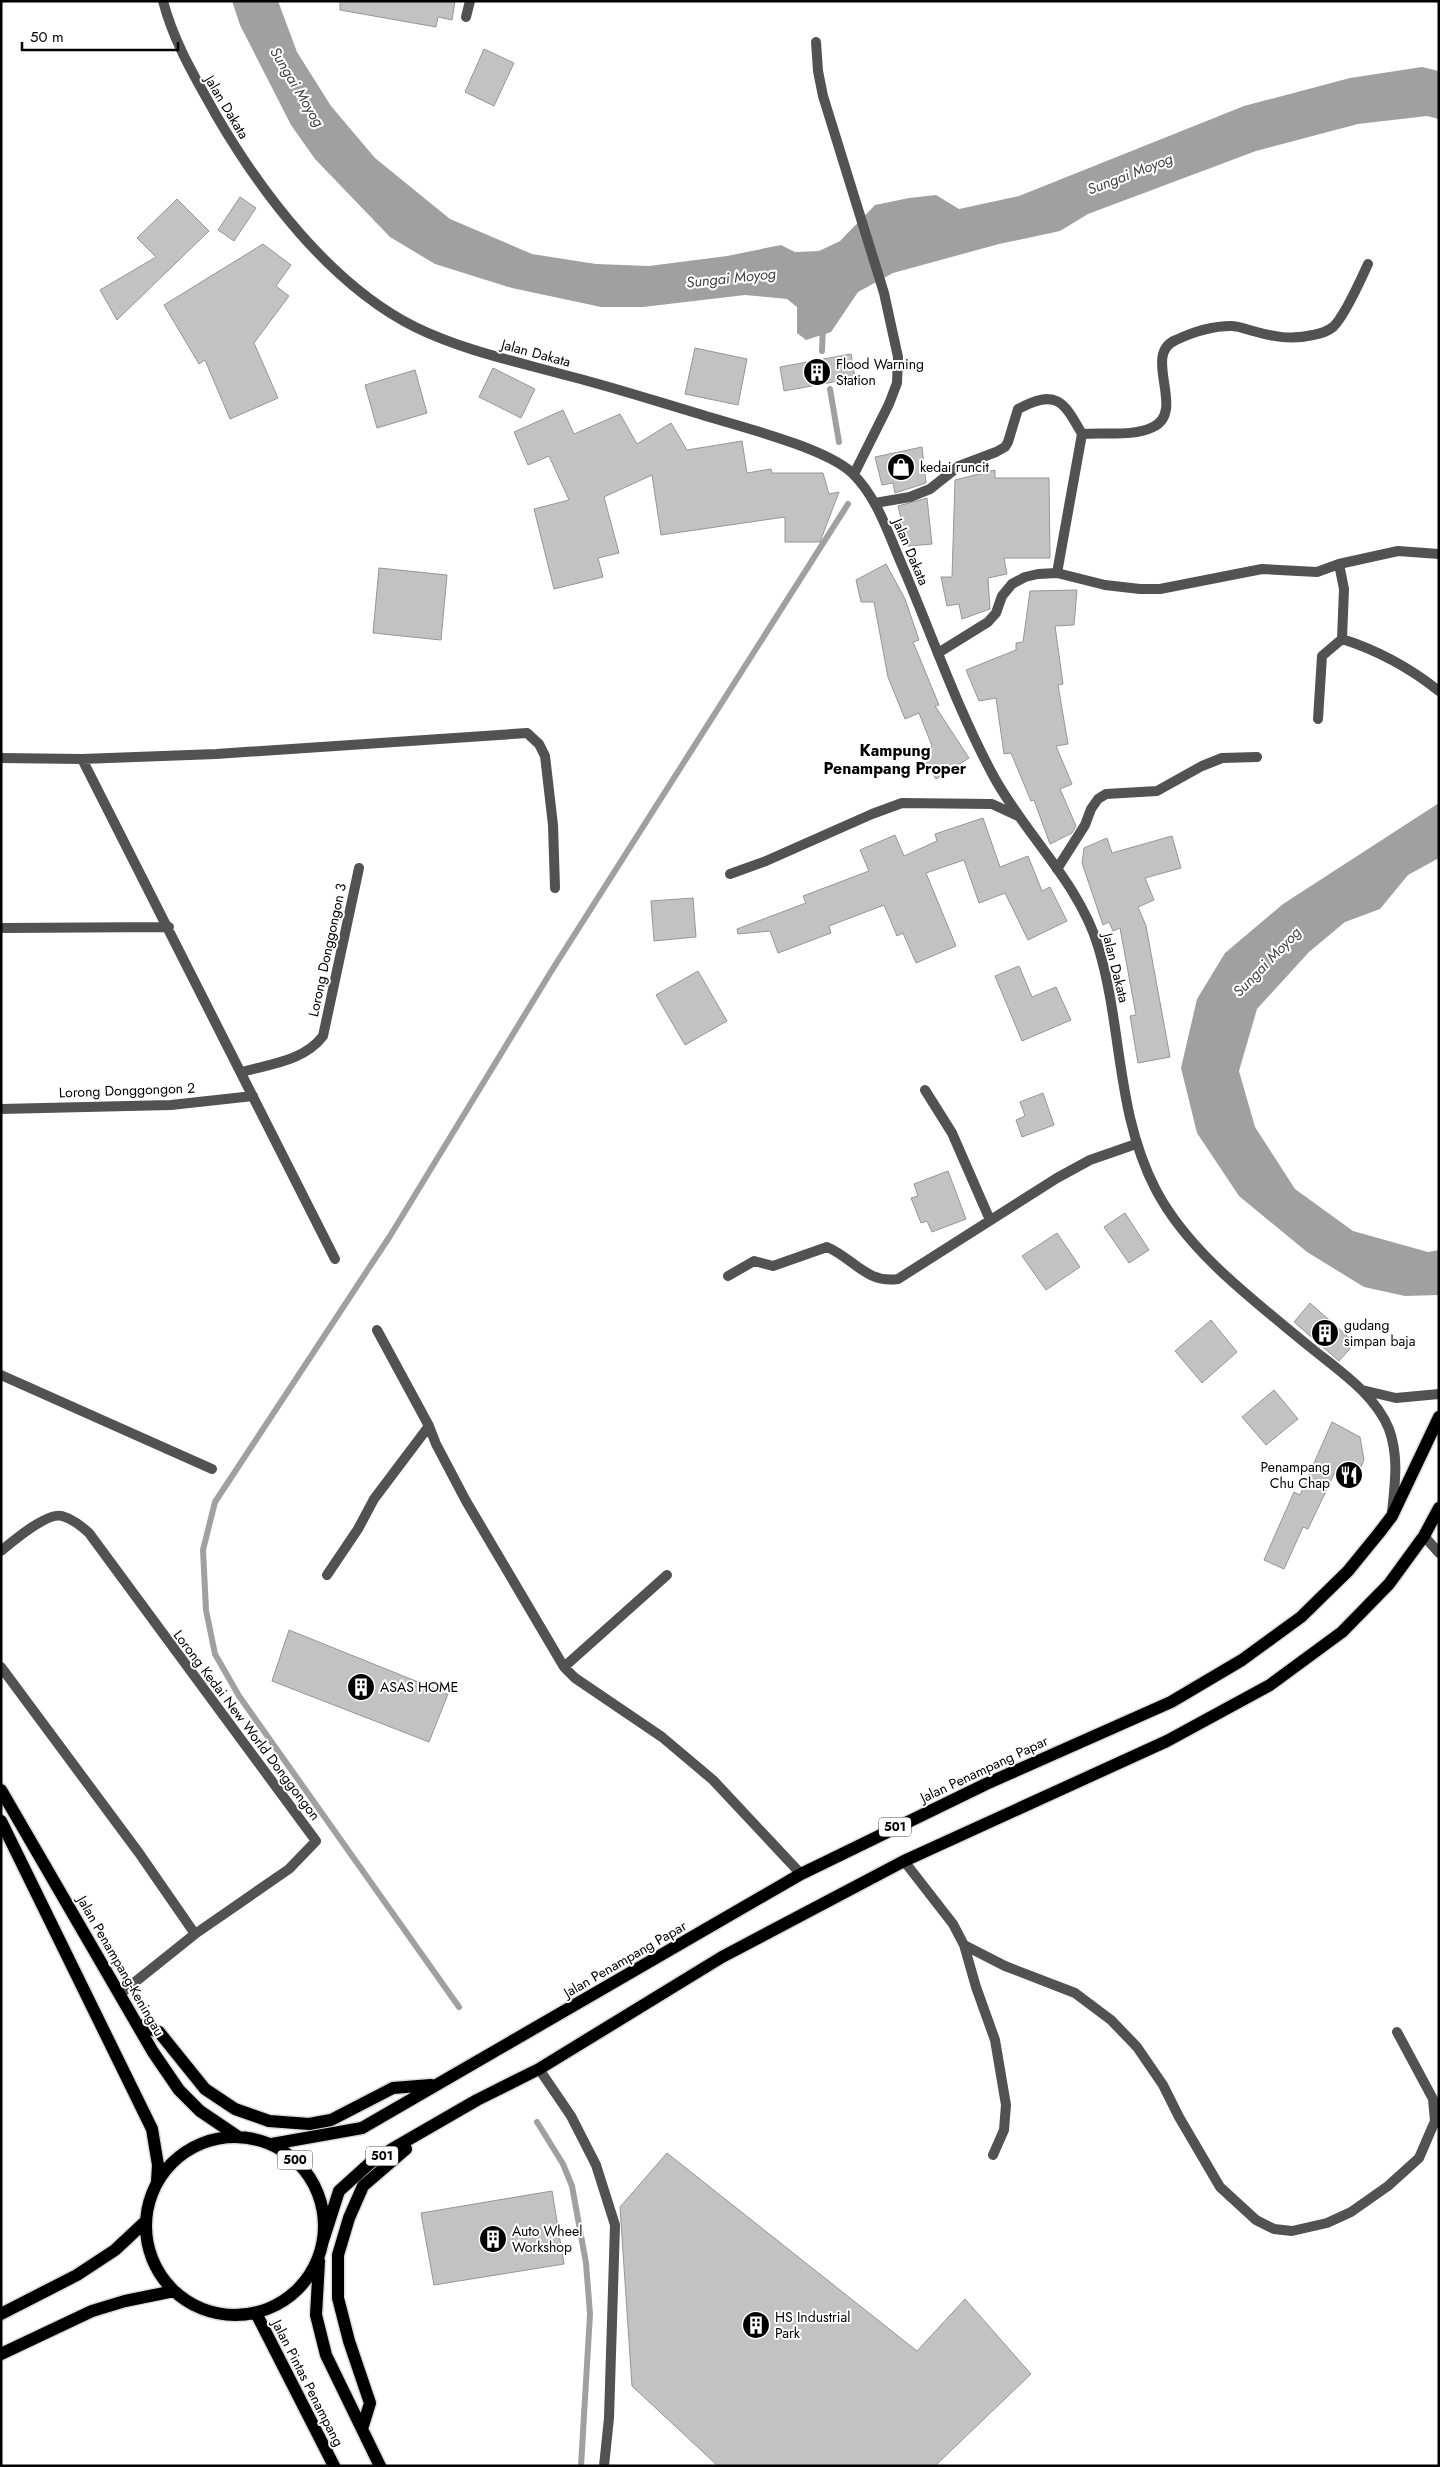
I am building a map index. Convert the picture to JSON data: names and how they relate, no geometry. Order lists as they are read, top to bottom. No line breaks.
{"streets":{"main road":["Jalan Penampang Papar","501","Jalan Penampang-Keningau","500","Jalan Pintas Penampang"],"street":["Jalan Dakata","Lorong Donggongon 3","Lorong Donggongon 2","Lorong Kedai New World Donggongon"]},"crossings":[["Jalan Dakata","Jalan Penampang Papar"],["Lorong Kedai New World Donggongon","Jalan Penampang-Keningau"],["Jalan Penampang Papar","501"],["Jalan Penampang Papar","Jalan Penampang-Keningau"],["Jalan Penampang Papar","500"],["Jalan Penampang Papar","Jalan Pintas Penampang"],["501","Jalan Penampang-Keningau"],["501","500"],["501","Jalan Pintas Penampang"],["Jalan Penampang-Keningau","500"],["Jalan Penampang-Keningau","Jalan Pintas Penampang"],["500","Jalan Pintas Penampang"]],"districts":["Kampung Penampang Proper"],"water":["Sungai Moyog"],"places":{"building":["Flood Warning Station","gudang simpan baja","ASAS HOME","Auto Wheel Workshop","HS Industrial Park"],"shop":["kedai runcit"],"restaurant":["Penampang Chu Chap"]},"scale_bar":"50 m"}
